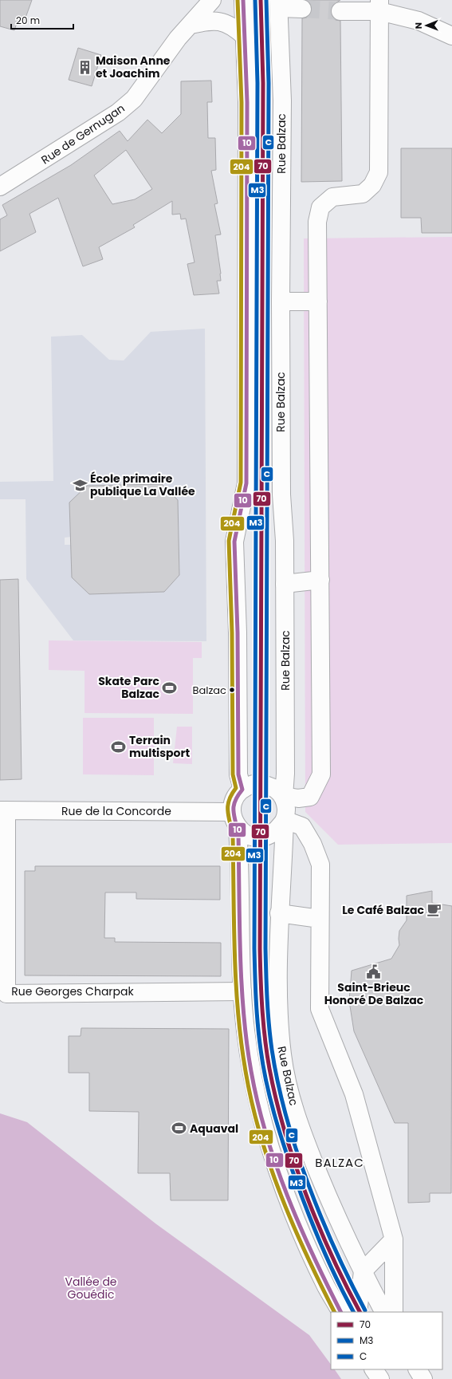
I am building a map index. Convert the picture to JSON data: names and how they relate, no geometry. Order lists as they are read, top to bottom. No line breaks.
{"streets":{"street":["Rue de Gernugan","Rue Balzac","Rue de la Concorde","Rue Georges Charpak"]},"crossings":[["Rue Balzac","Rue de la Concorde"],["Rue de la Concorde","Rue Georges Charpak"]],"districts":["BALZAC"],"parks":["Vallée de Gouédic"],"places":{"building":["Maison Anne et Joachim"],"school or university":["École primaire publique La Vallée"],"sports":["Skate Parc Balzac","Terrain multisport","Aquaval"],"other":["Balzac"],"cafe":["Le Café Balzac"],"public building":["Saint-Brieuc Honoré De Balzac"]},"lines":["transit line 70","transit line M3","transit line C","transit line 10","transit line 204"],"legend":["70","M3","C"],"scale_bar":"20 m","north":"left"}
